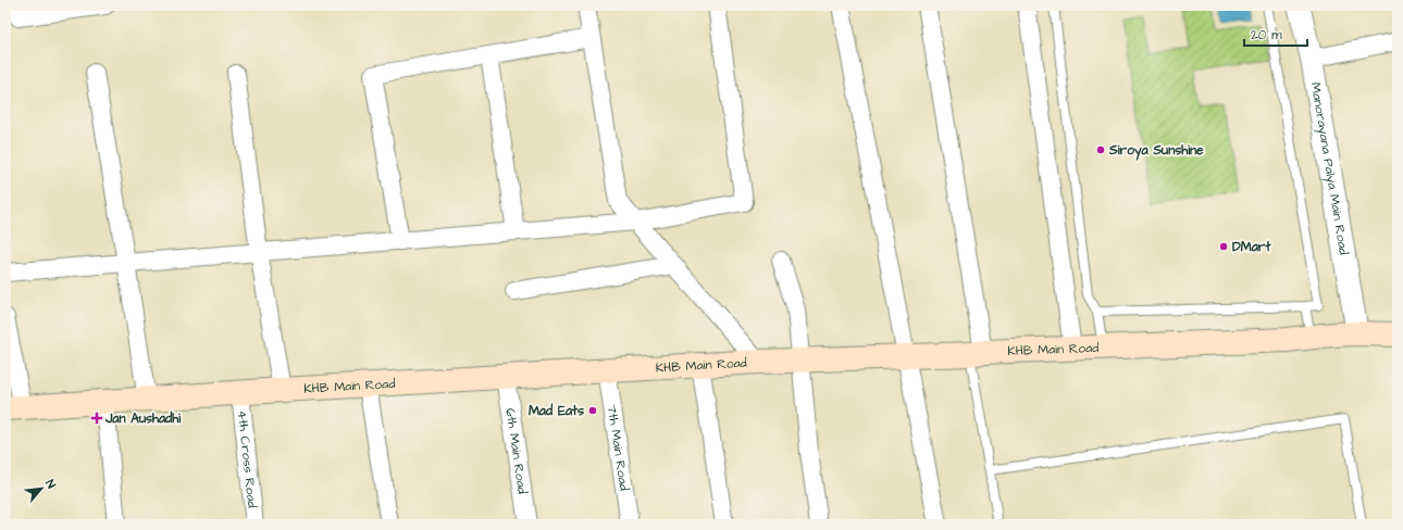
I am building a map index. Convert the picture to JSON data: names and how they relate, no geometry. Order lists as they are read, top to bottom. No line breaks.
{"streets":{"main road":["KHB Main Road"],"street":["Manorayana Palya Main Road","7th Main Road","6th Main Road","4th Cross Road"]},"crossings":[["Manorayana Palya Main Road","KHB Main Road"],["KHB Main Road","7th Main Road"],["KHB Main Road","6th Main Road"],["KHB Main Road","4th Cross Road"]],"places":{"other":["Siroya Sunshine","DMart","Mad Eats"],"health":["Jan Aushadhi"]},"scale_bar":"20 m","north":"top right"}
